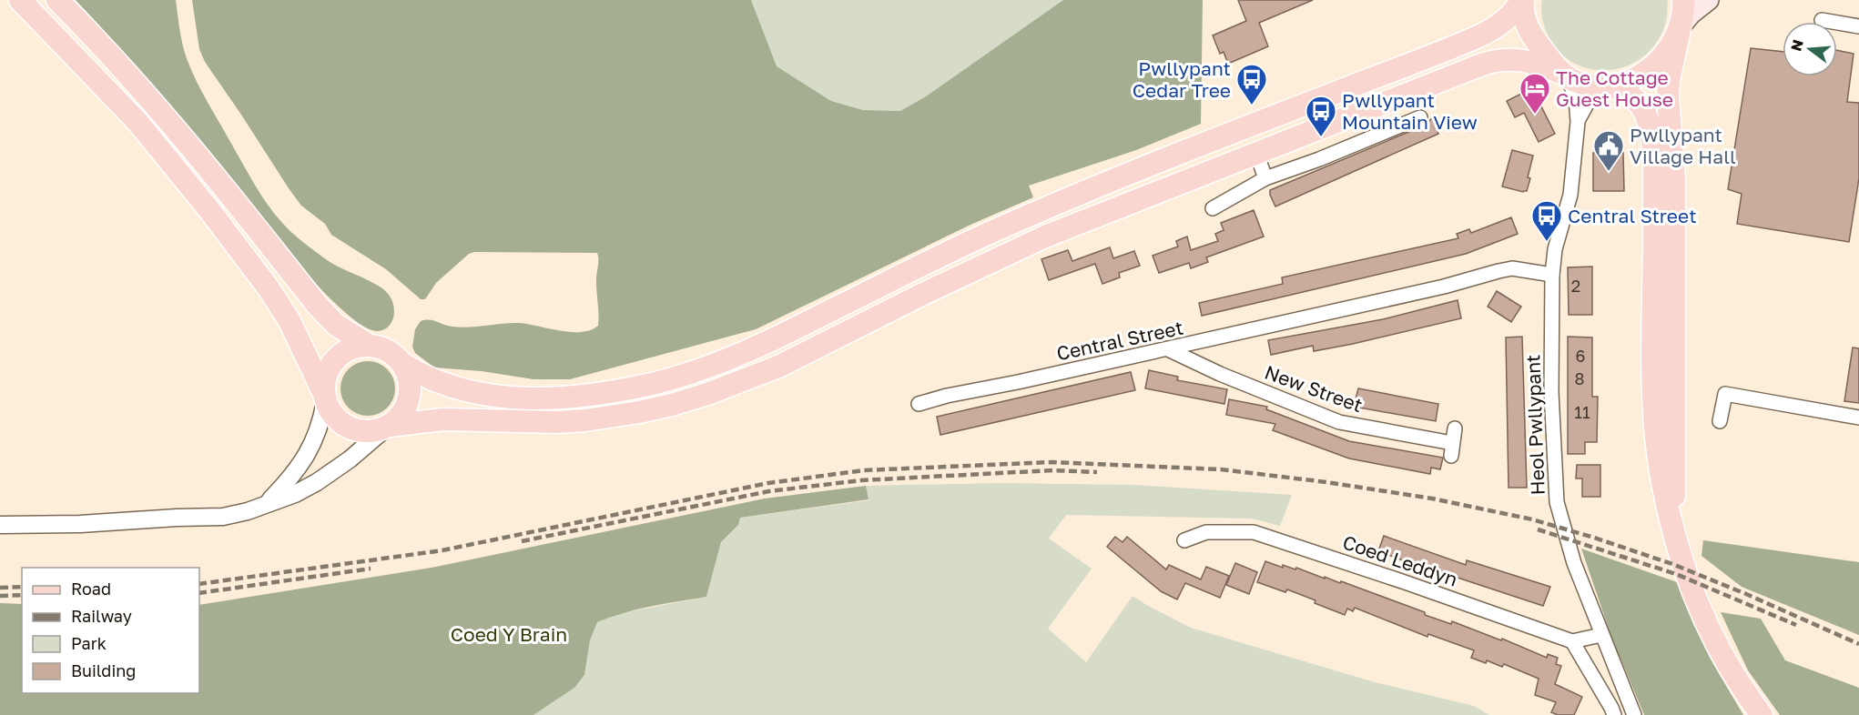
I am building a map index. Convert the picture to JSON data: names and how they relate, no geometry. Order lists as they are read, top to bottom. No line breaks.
{"streets":{"street":["Central Street","New Street","Heol Pwllypant","Coed Leddyn"]},"crossings":[["Central Street","New Street"],["Central Street","Heol Pwllypant"]],"parks":["Coed Y Brain"],"places":{"bus stop":["Pwllypant Cedar Tree","Pwllypant Mountain View","Central Street"],"hotel":["The Cottage Guest House"],"public building":["Pwllypant Village Hall"]},"house_numbers":["2","6","8","11"],"legend":["Road","Railway","Park","Building"],"north":"left"}
